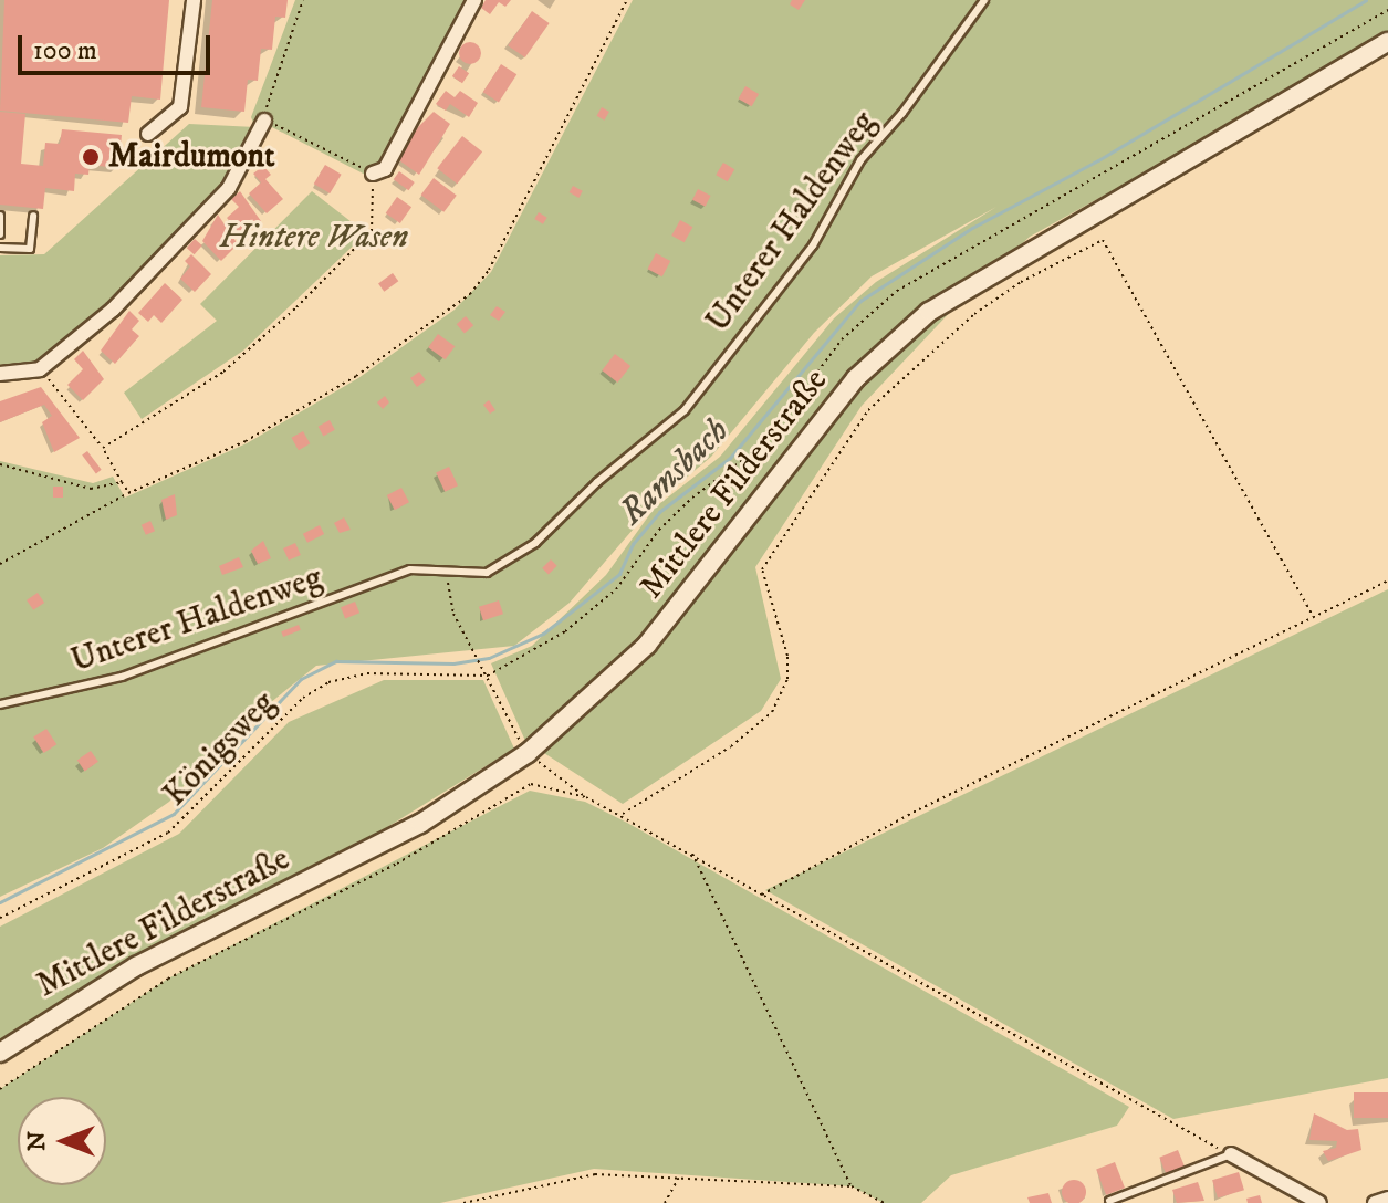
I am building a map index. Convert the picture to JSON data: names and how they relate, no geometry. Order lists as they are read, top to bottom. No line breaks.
{"streets":{"main road":["Mittlere Filderstraße"],"lane":["Unterer Haldenweg"],"path":["Königsweg"]},"crossings":[["Unterer Haldenweg","Königsweg"]],"water":["Ramsbach"],"parks":["Hintere Wasen"],"places":["Mairdumont"],"scale_bar":"100 m","north":"left"}
